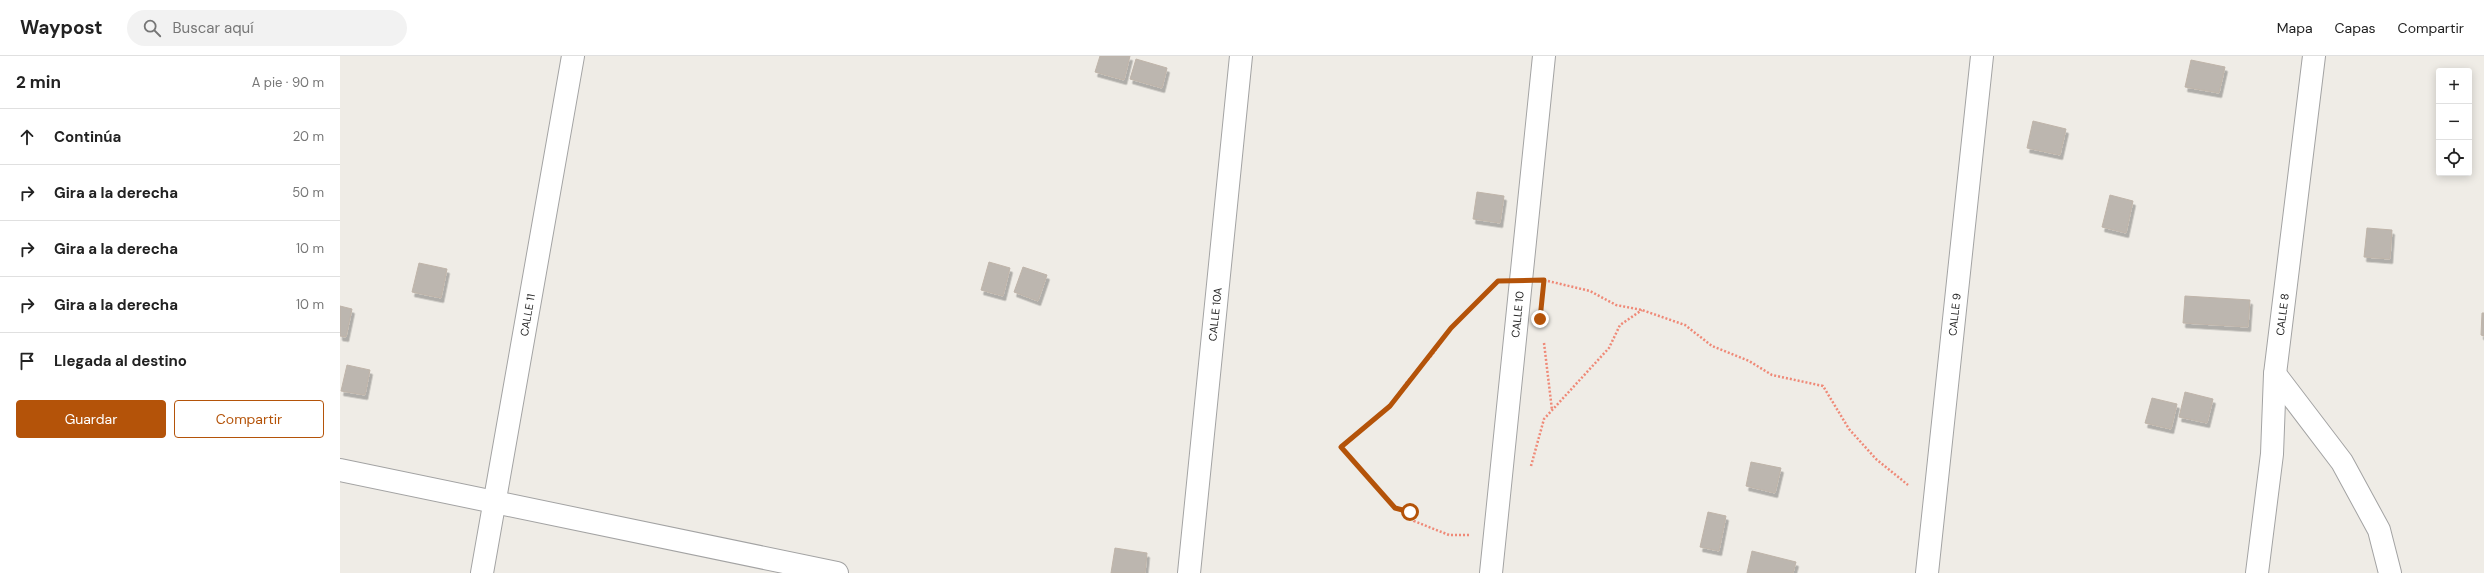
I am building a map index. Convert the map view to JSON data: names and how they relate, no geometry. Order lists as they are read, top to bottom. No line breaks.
{"streets":{"street":["CALLE 10A","CALLE 9","CALLE 8","CALLE 11","CALLE 10"]},"page":{"header":"Waypost","search":"Buscar aquí","nav":["Mapa","Capas","Compartir"],"heading":["2 min","A pie · 90 m"],"map_buttons":["+","−"],"list":[["Continúa","20 m"],["Gira a la derecha","50 m"],["Gira a la derecha","10 m"],["Gira a la derecha","10 m"],"Llegada al destino"],"buttons":["Guardar","Compartir"]}}
